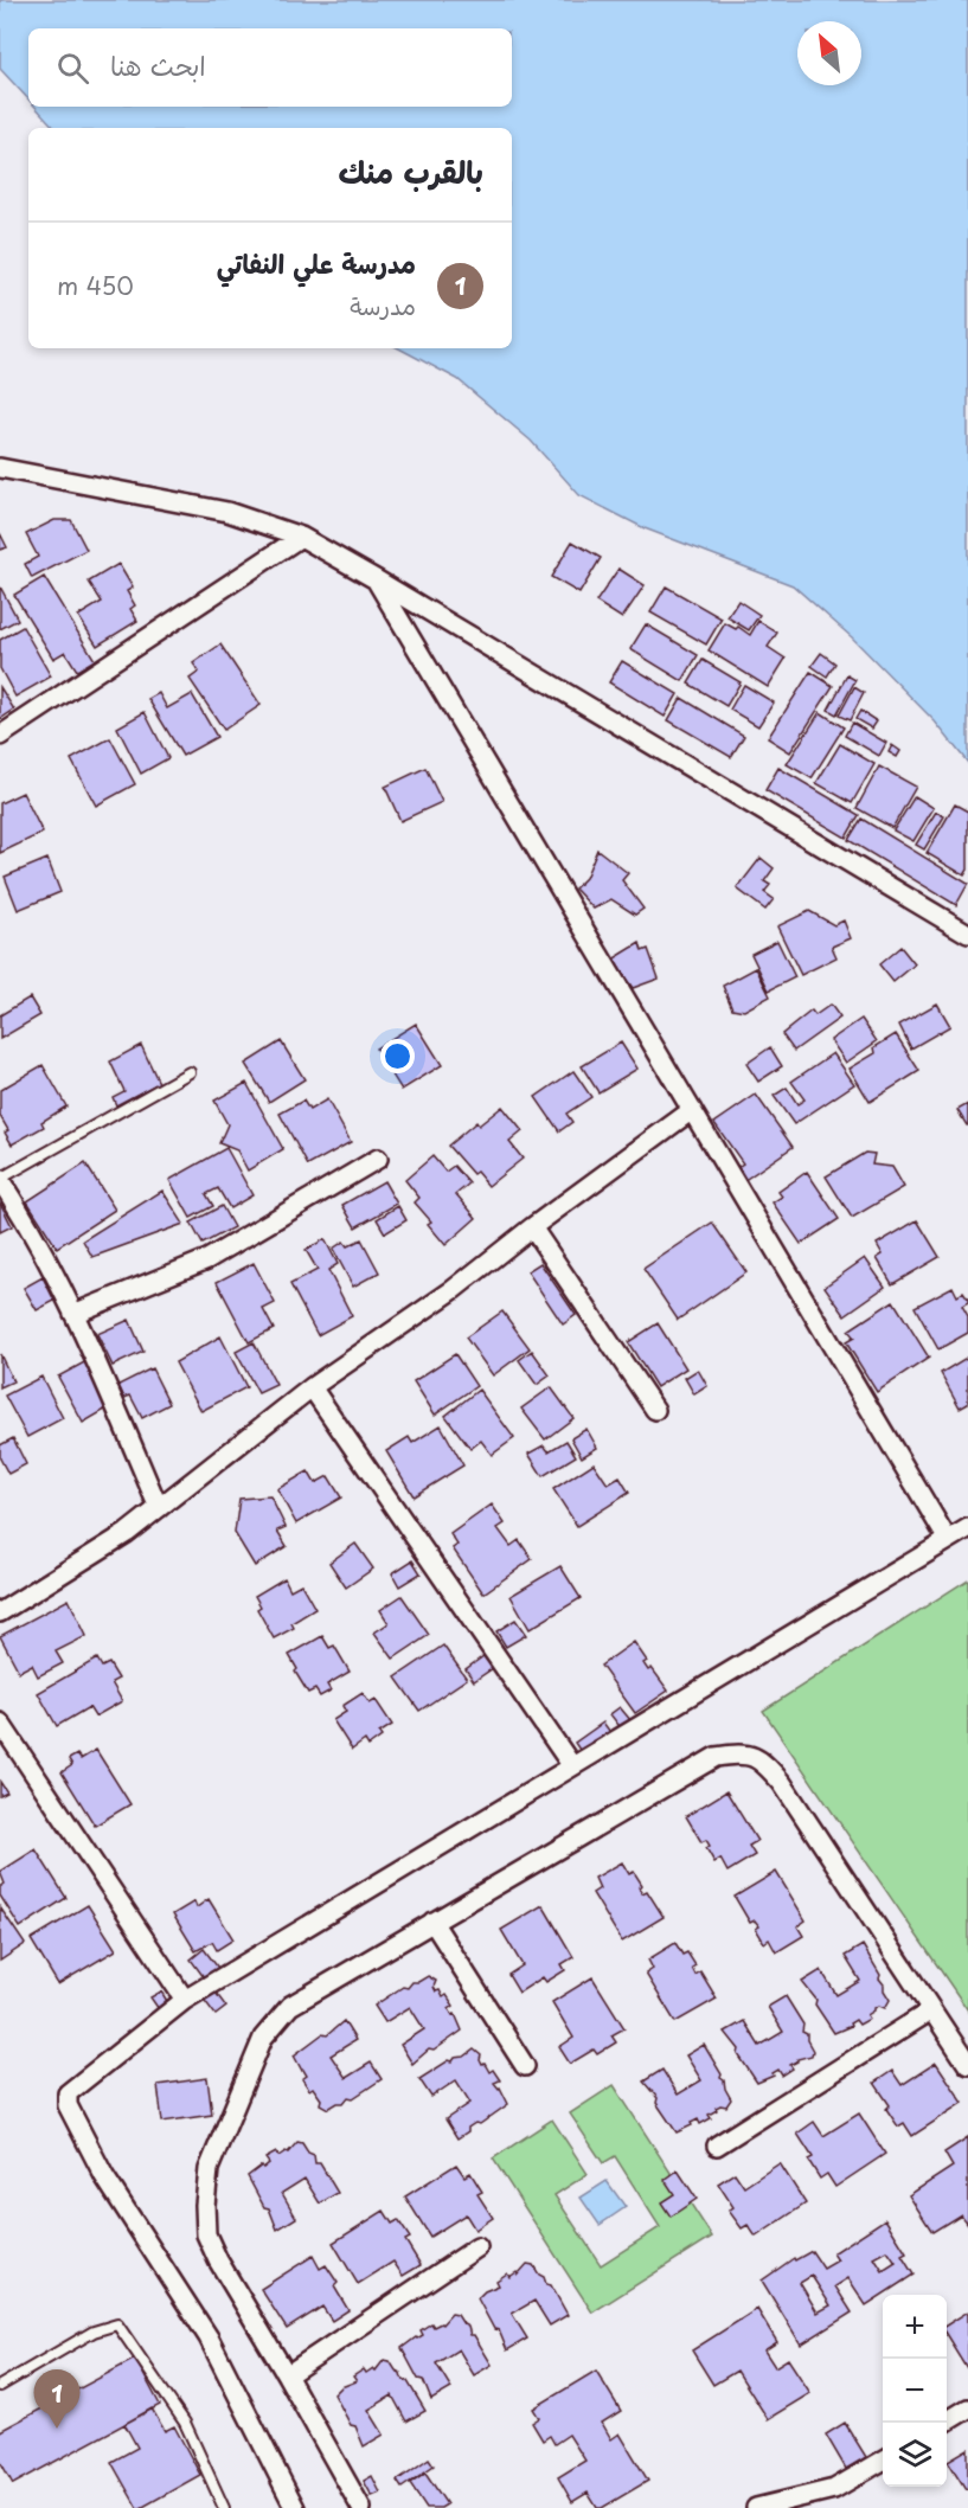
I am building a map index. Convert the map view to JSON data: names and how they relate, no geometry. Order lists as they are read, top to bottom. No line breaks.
{"north":"top left","page":{"search":"ابحث هنا","heading":"بالقرب منك","list":[{"mark":"1","name":"مدرسة علي النفاتي","note":"مدرسة","value":"450 m"}],"map_buttons":["+","−"],"pins":"1"}}
